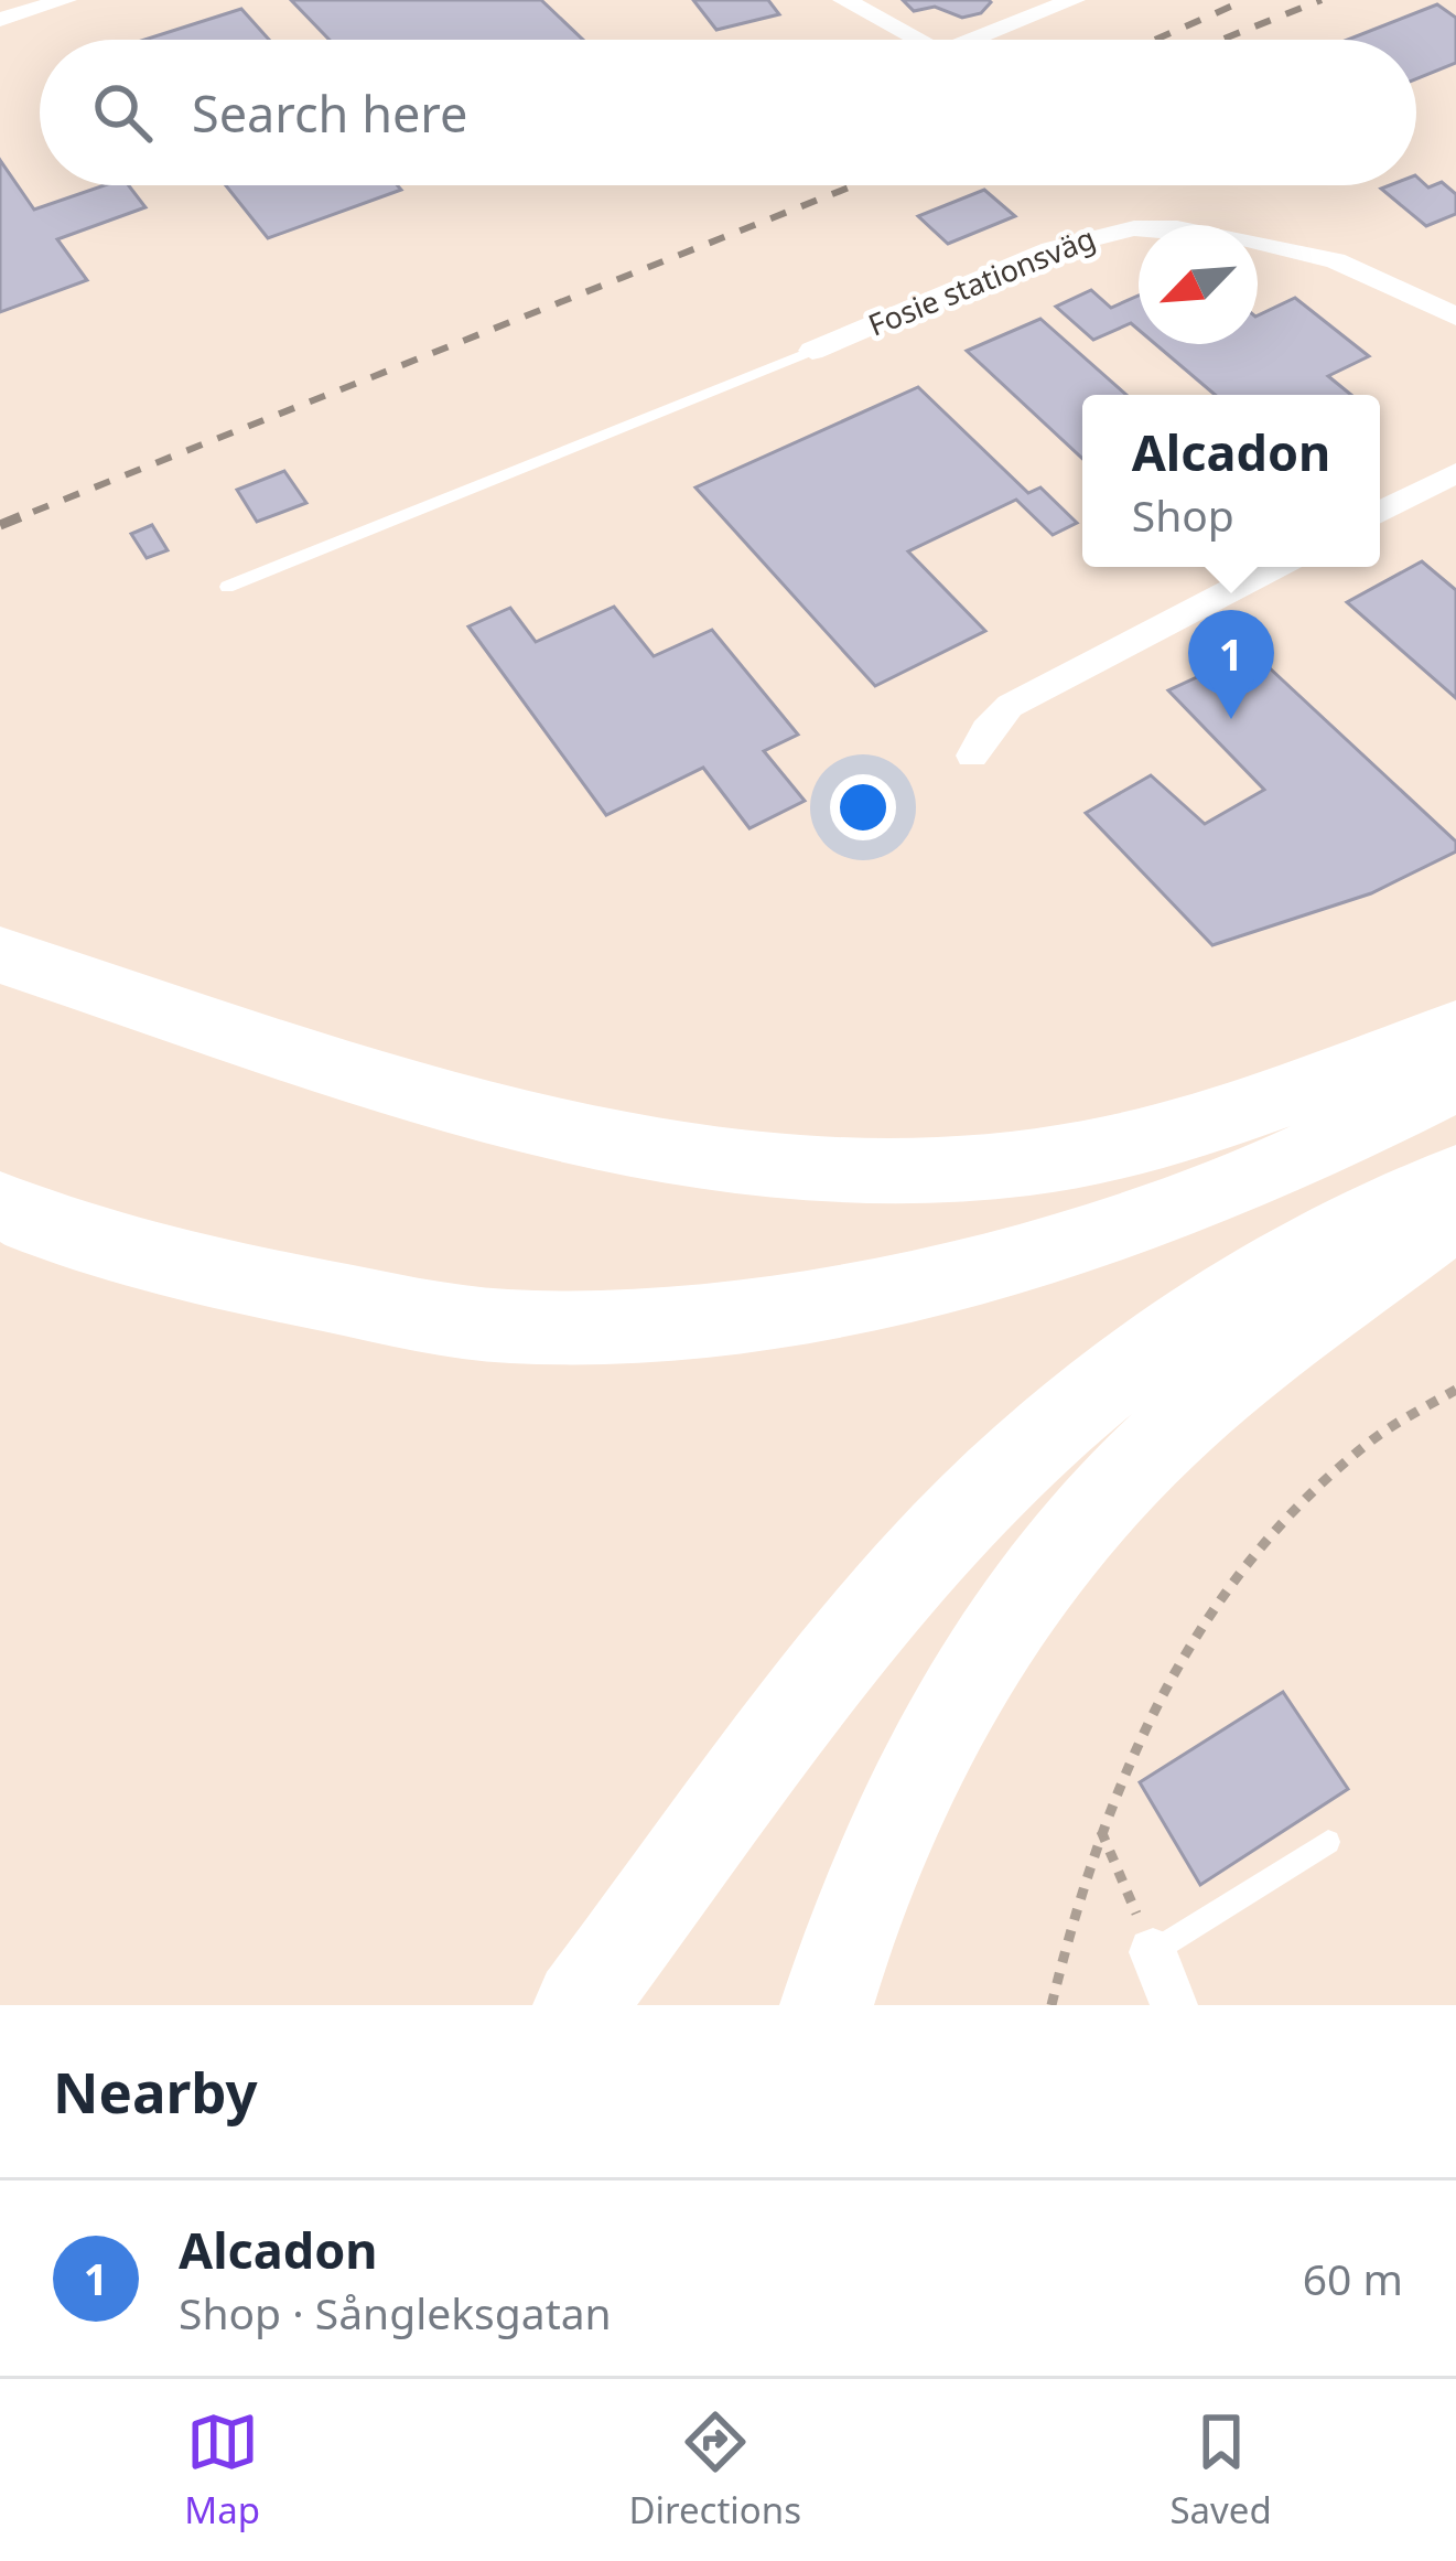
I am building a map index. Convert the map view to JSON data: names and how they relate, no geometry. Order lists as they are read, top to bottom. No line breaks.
{"streets":{"street":["Fosie stationsväg"]},"north":"bottom left","page":{"search":"Search here","popup":["Alcadon","Shop"],"pins":"1","heading":"Nearby","list":[{"mark":"1","name":"Alcadon","note":"Shop · Sångleksgatan","value":"60 m"}],"nav":["Map","Directions","Saved"]}}
